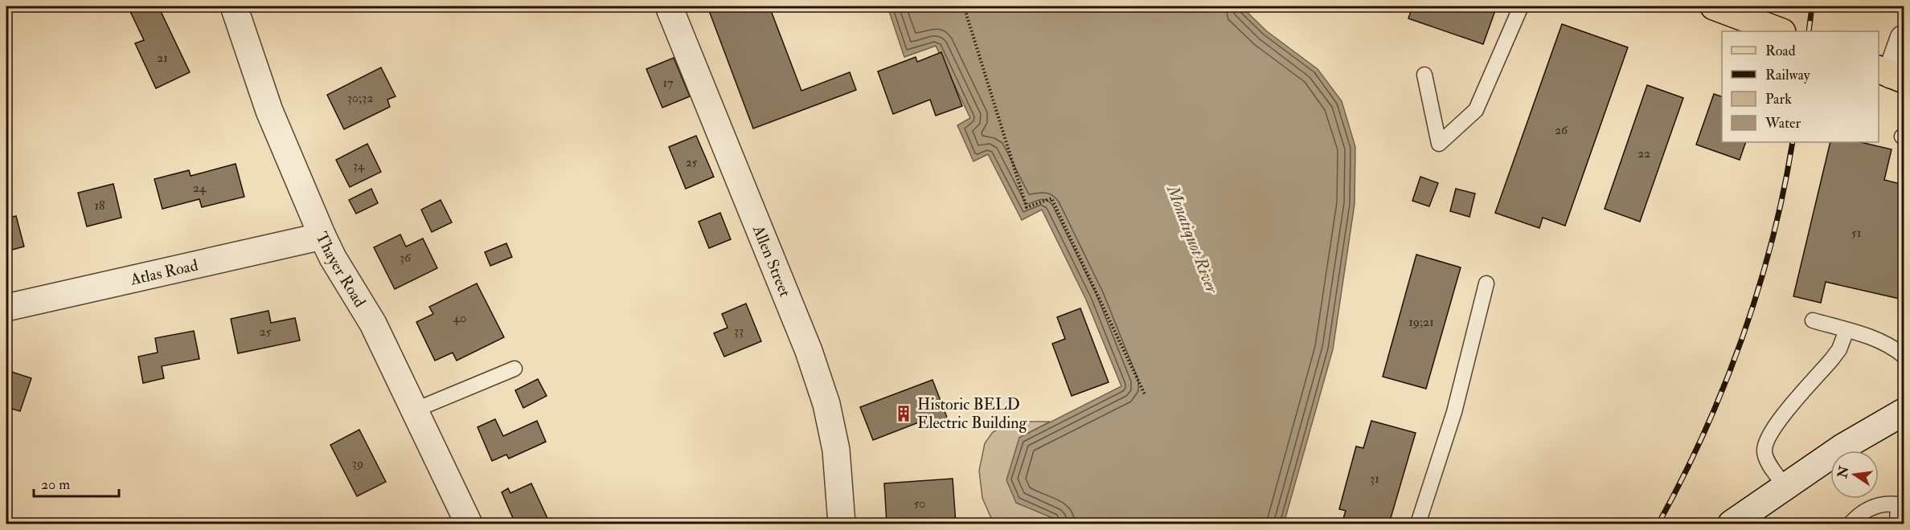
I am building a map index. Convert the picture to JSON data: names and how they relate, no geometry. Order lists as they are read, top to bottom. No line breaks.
{"streets":{"street":["Allen Street","Thayer Road","Atlas Road"]},"crossings":[["Thayer Road","Atlas Road"]],"water":["Monatiquot River"],"places":{"building":["Historic BELD Electric Building"]},"house_numbers":["21","17","30;32","26","22","25","34","24","18","51","36","40","19;21","33","25","39","31","50"],"legend":["Road","Railway","Park","Water"],"scale_bar":"20 m","north":"left"}
